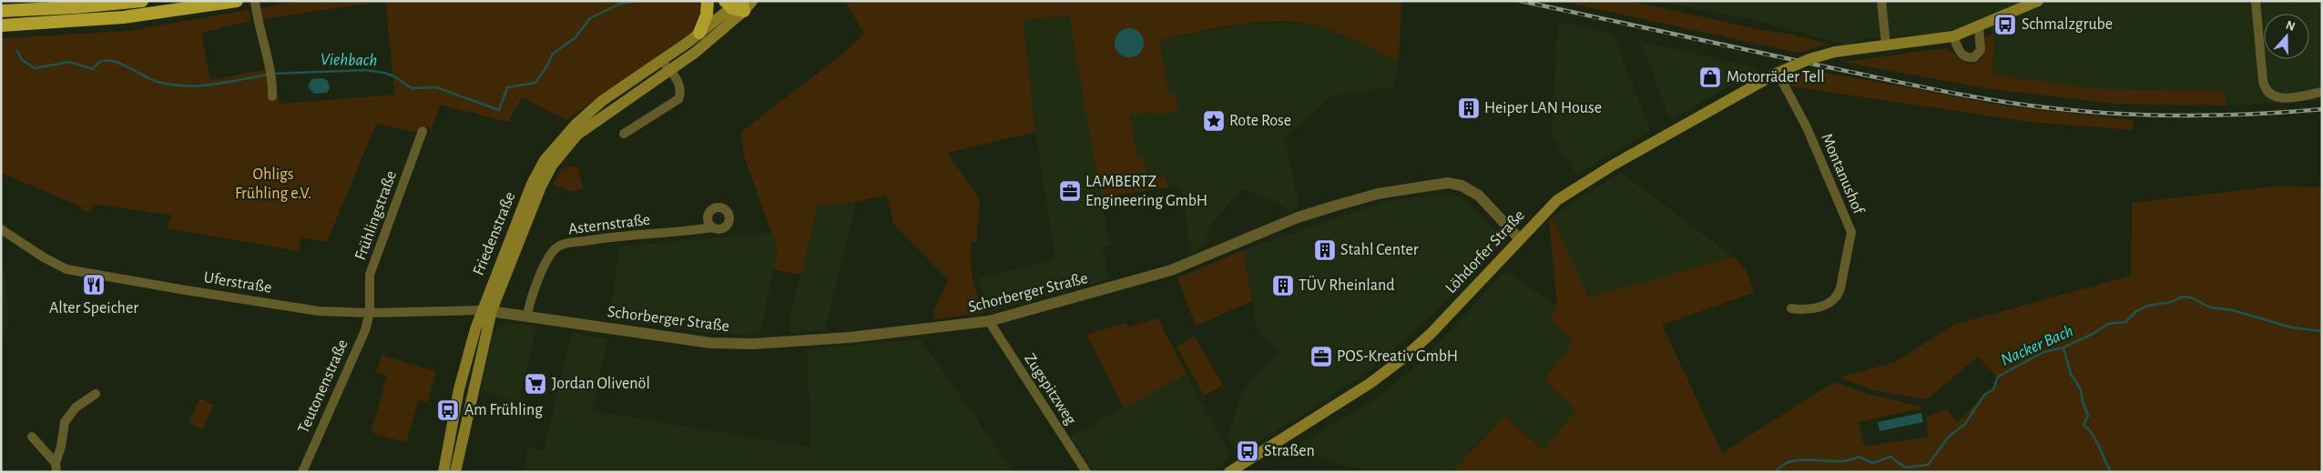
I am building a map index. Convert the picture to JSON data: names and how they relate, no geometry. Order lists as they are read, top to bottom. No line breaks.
{"streets":{"main road":["Friedenstraße","Löhdorfer Straße"],"street":["Montanushof","Frühlingstraße","Asternstraße","Uferstraße","Schorberger Straße","Teutonenstraße","Zugspitzweg"]},"crossings":[["Montanushof","Löhdorfer Straße"],["Frühlingstraße","Uferstraße"],["Frühlingstraße","Teutonenstraße"],["Asternstraße","Schorberger Straße"],["Friedenstraße","Uferstraße"],["Friedenstraße","Schorberger Straße"],["Löhdorfer Straße","Schorberger Straße"],["Uferstraße","Schorberger Straße"],["Uferstraße","Teutonenstraße"],["Schorberger Straße","Zugspitzweg"]],"water":["Viehbach","Nacker Bach"],"parks":["Ohligs Frühling e.V."],"places":{"bus stop":["Schmalzgrube","Am Frühling","Straßen"],"shop":["Motorräder Tell"],"building":["Heiper LAN House","Stahl Center","TÜV Rheinland"],"place":["Rote Rose"],"office":["LAMBERTZ Engineering GmbH","POS-Kreativ GmbH"],"restaurant":["Alter Speicher"],"supermarket":["Jordan Olivenöl"]},"north":"top"}
